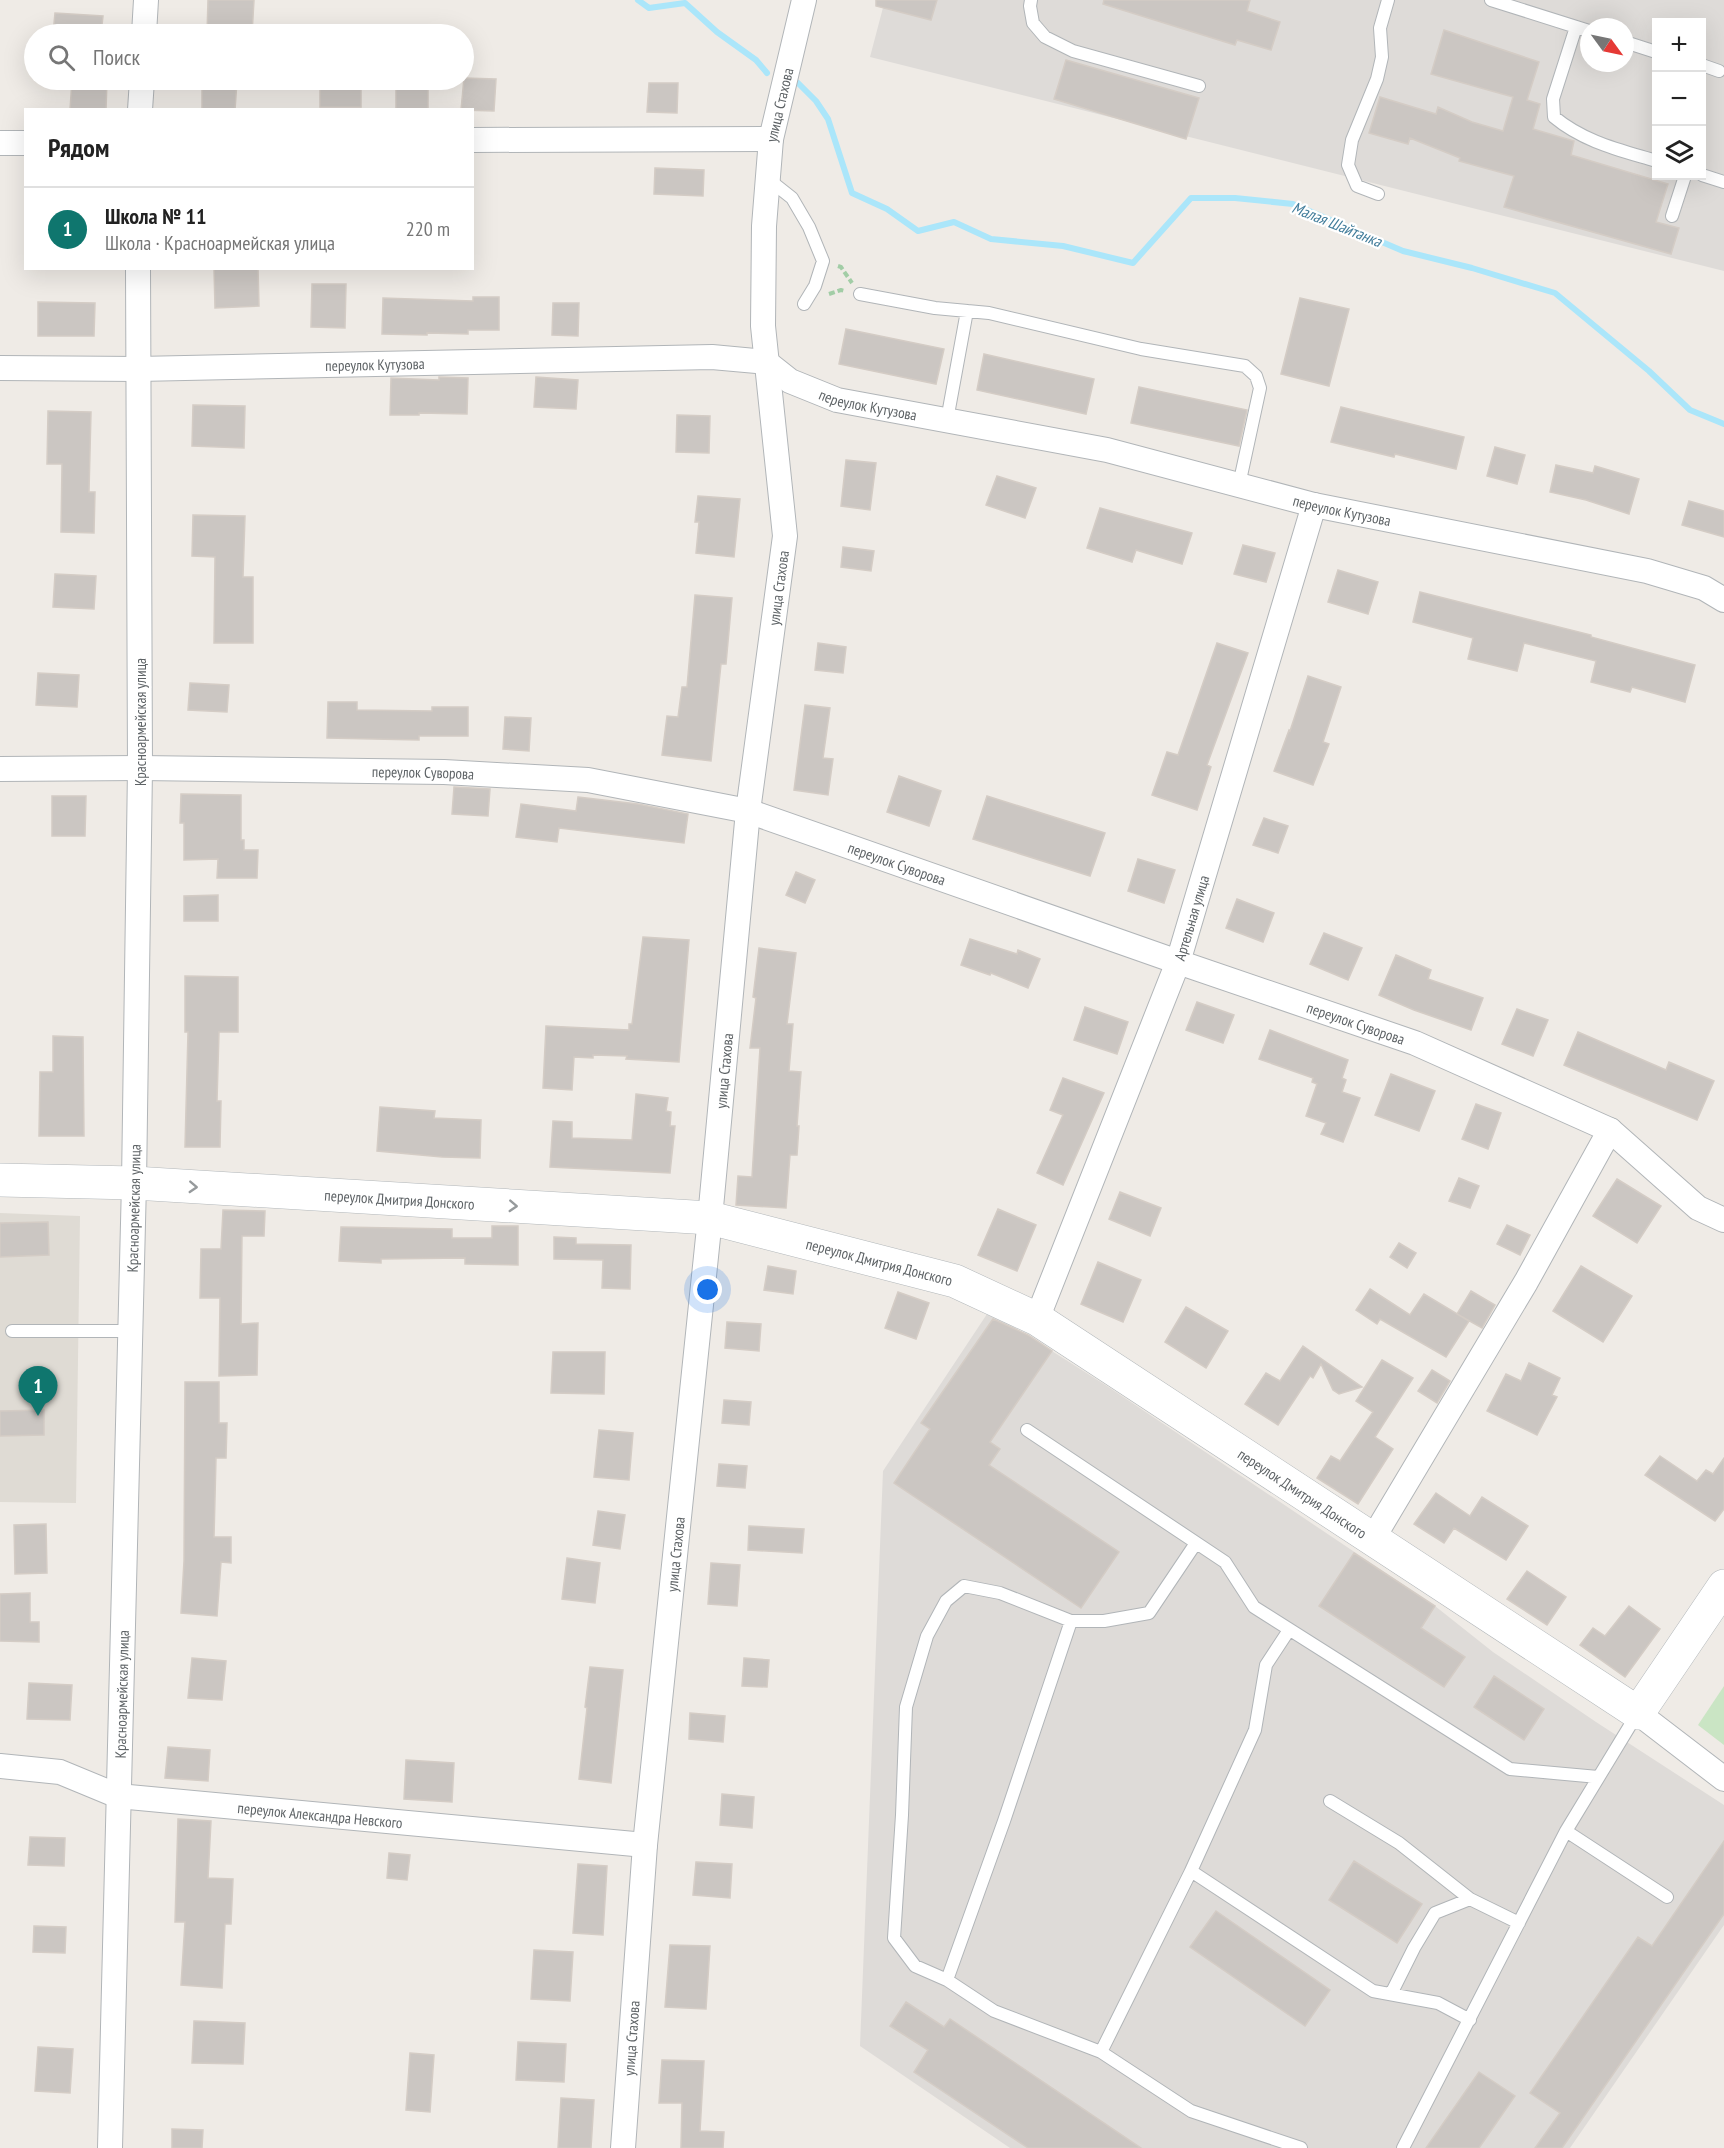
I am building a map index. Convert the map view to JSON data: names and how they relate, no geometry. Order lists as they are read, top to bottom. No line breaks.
{"streets":{"street":["улица Стахова","переулок Кутузова","Красноармейская улица","переулок Суворова","Артельная улица","переулок Дмитрия Донского","переулок Александра Невского"]},"crossings":[["улица Стахова","переулок Кутузова"],["улица Стахова","переулок Суворова"],["улица Стахова","переулок Дмитрия Донского"],["улица Стахова","переулок Александра Невского"],["переулок Кутузова","Красноармейская улица"],["переулок Кутузова","Артельная улица"],["Красноармейская улица","переулок Суворова"],["Красноармейская улица","переулок Дмитрия Донского"],["Красноармейская улица","переулок Александра Невского"],["переулок Суворова","Артельная улица"],["Артельная улица","переулок Дмитрия Донского"]],"water":["Малая Шайтанка"],"north":"bottom right","page":{"map_buttons":["+","−"],"search":"Поиск","heading":"Рядом","list":[{"mark":"1","name":"Школа № 11","note":"Школа · Красноармейская улица","value":"220 m"}],"pins":"1"}}
